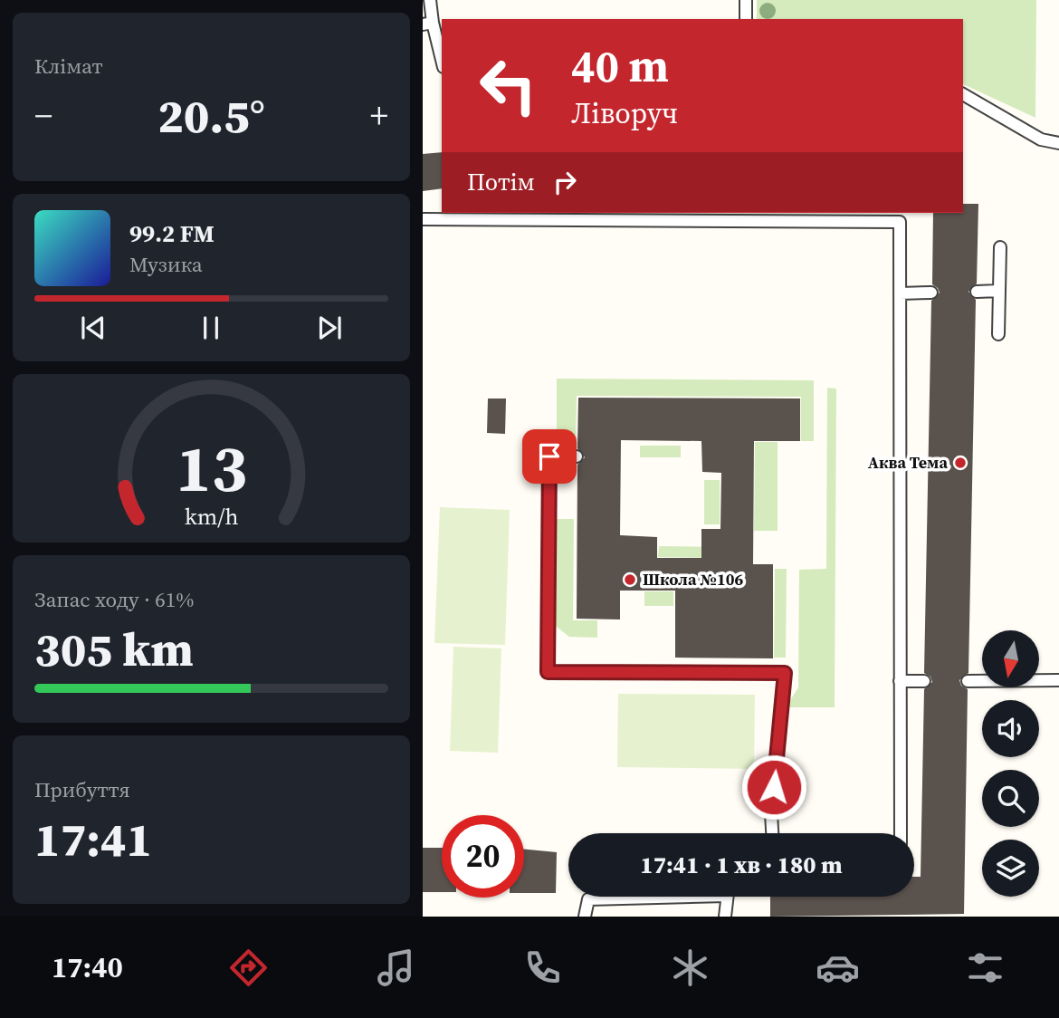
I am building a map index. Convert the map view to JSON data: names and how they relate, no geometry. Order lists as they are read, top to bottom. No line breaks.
{"places":["Аква Тема","Школа №106"],"north":"bottom","page":{"tile":["Клімат",["Запас ходу · 61%","305 km"],["Прибуття","17:41"]],"turn":["40 m","Ліворуч"],"heat":["−","20.5°","+"],"then":"Потім","song":["99.2 FM","Музика"],"limit":"20","trip":"17:41 · 1 хв · 180 m","tabs":"17:40","gauge":["13","km/h"]}}
